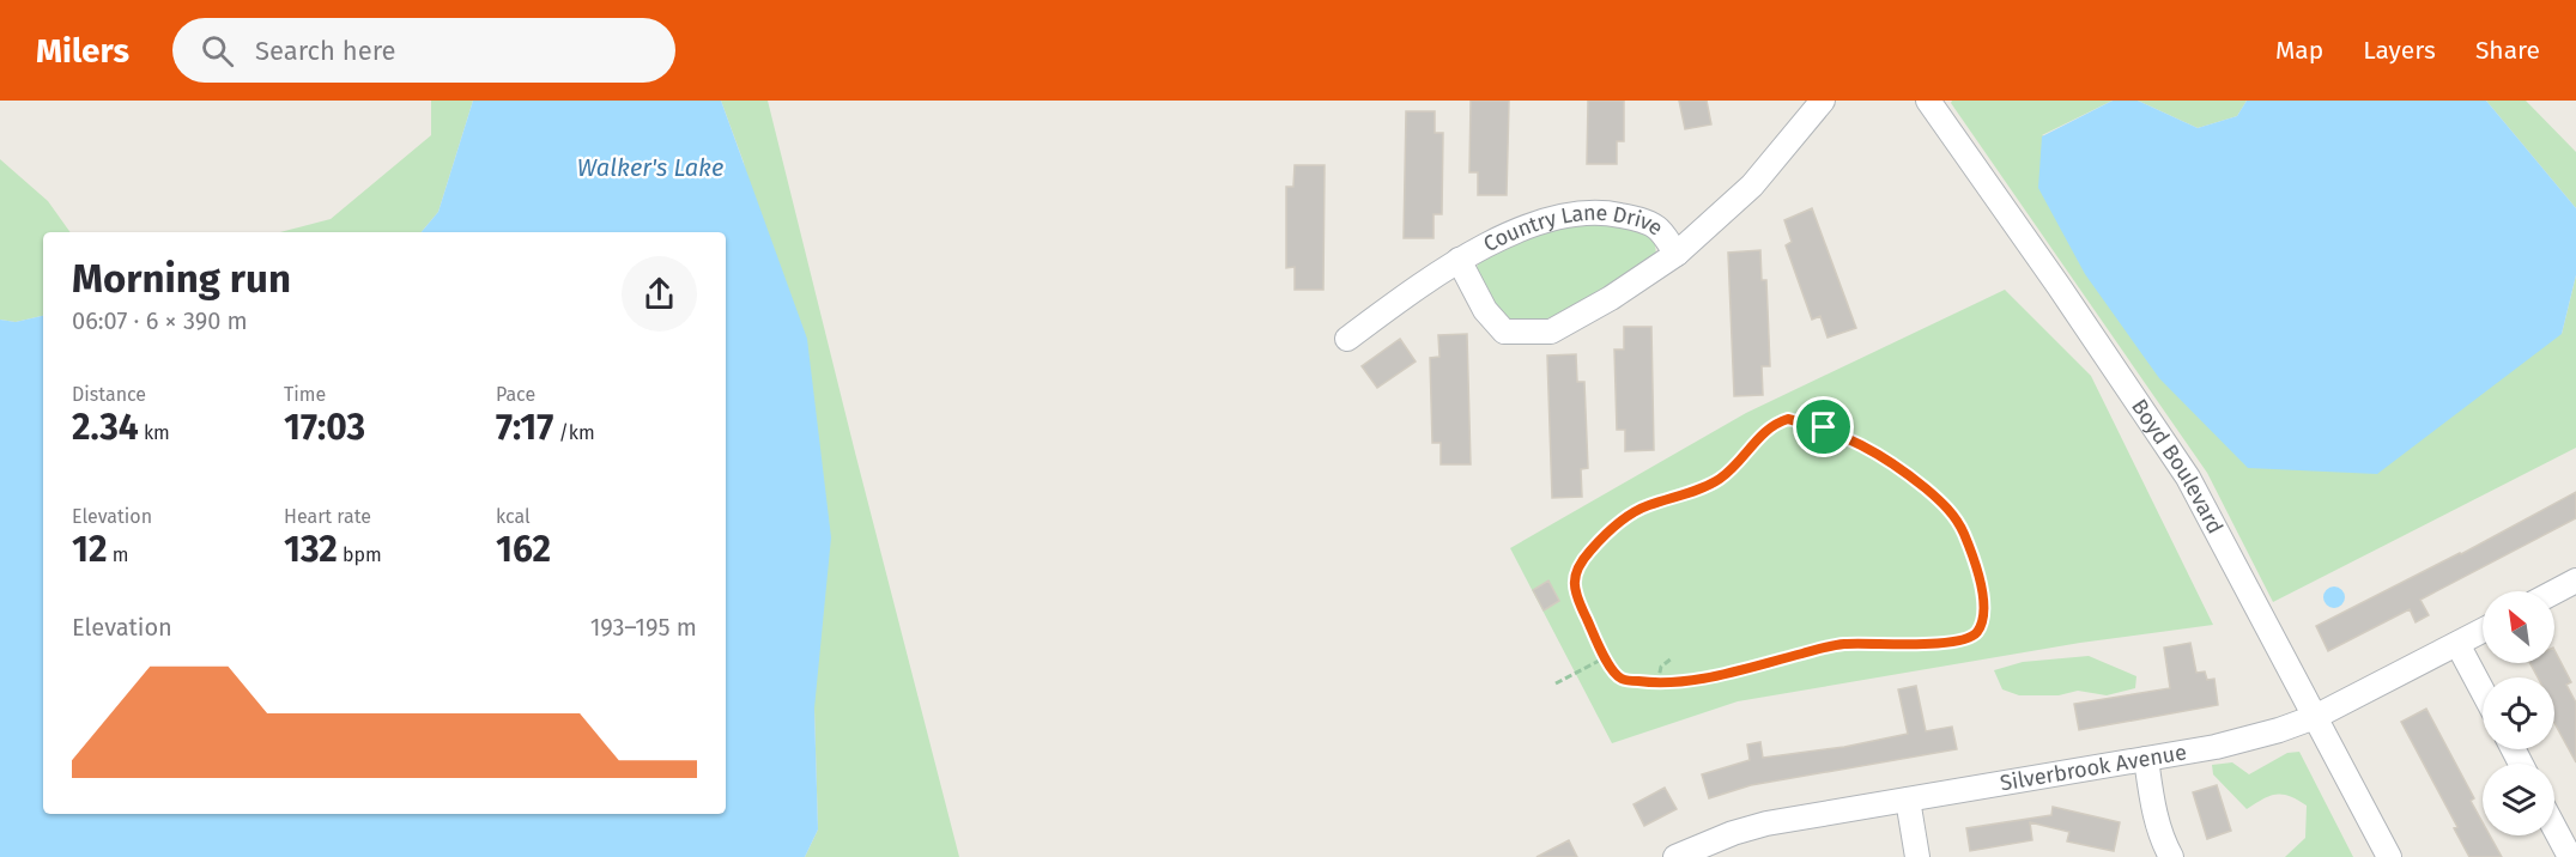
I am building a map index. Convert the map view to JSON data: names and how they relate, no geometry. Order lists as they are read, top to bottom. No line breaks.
{"streets":{"street":["Country Lane Drive","Boyd Boulevard","Silverbrook Avenue"]},"crossings":[["Boyd Boulevard","Silverbrook Avenue"]],"water":["Walker's Lake"],"north":"top left","page":{"header":"Milers","search":"Search here","nav":["Map","Layers","Share"],"heading":["Morning run","06:07 · 6 × 390 m"],"stats":[["Distance","2.34 km"],["Time","17:03"],["Pace","7:17 /km"],["Elevation","12 m"],["Heart rate","132 bpm"],["kcal","162"]],"chart":["Elevation","193–195 m"]}}
